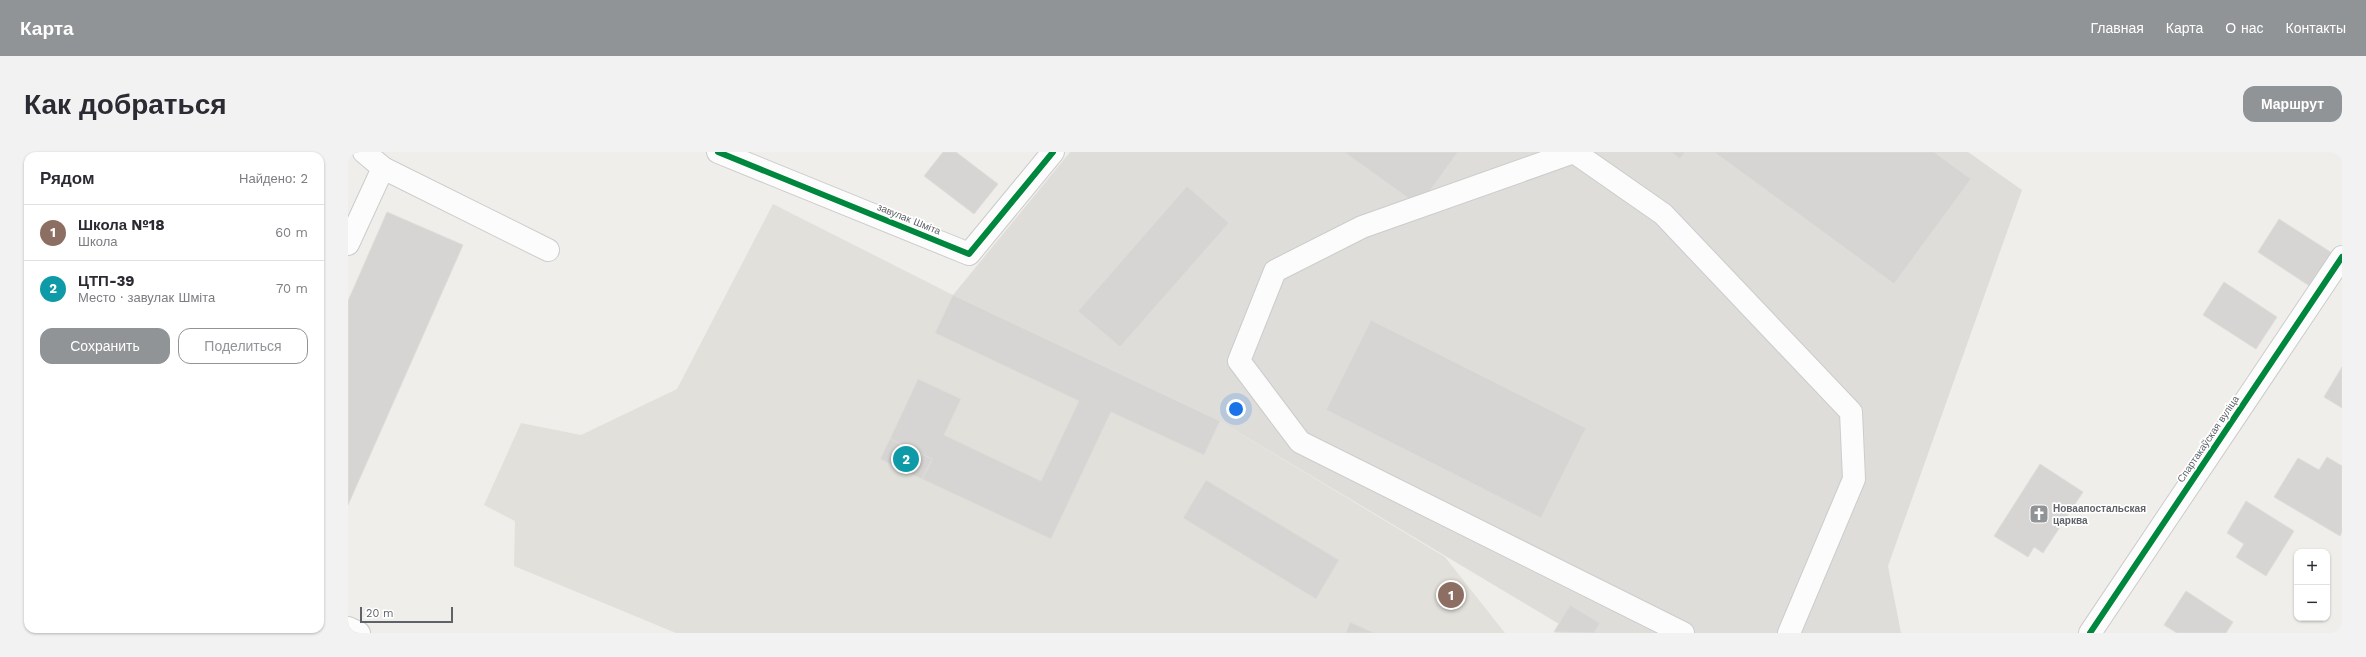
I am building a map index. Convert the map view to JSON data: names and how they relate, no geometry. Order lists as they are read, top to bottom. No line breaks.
{"streets":{"street":["завулак Шміта","Спартакаўская вуліца"]},"places":{"church":["Новаапостальская царква"]},"scale_bar":"20 m","page":{"header":"Карта","nav":["Главная","Карта","О нас","Контакты"],"buttons":["Маршрут",["Сохранить","Поделиться"]],"title":"Как добраться","heading":["Рядом","Найдено: 2"],"list":[{"mark":"1","name":"Школа №18","note":"Школа","value":"60 m"},{"mark":"2","name":"ЦТП-39","note":"Место · завулак Шміта","value":"70 m"}],"pins":["2","1"],"map_buttons":["+","−"],"scale":"20 m"}}
